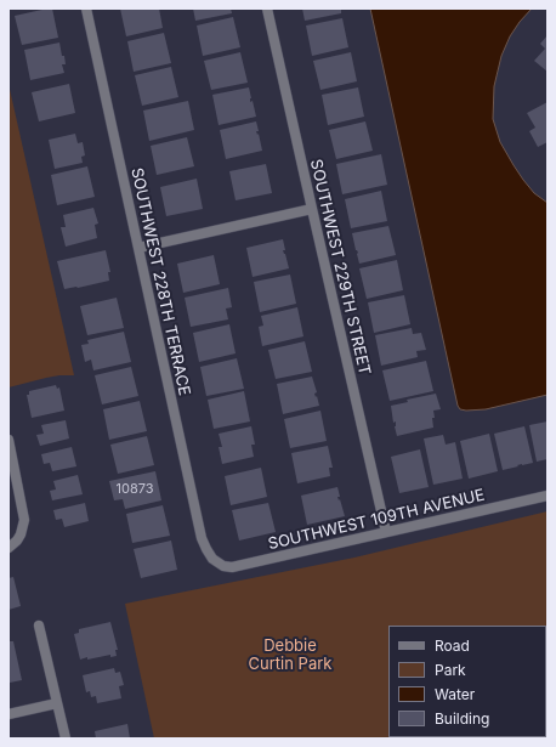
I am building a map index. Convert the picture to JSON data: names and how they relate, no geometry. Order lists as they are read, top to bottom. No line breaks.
{"streets":{"street":["SOUTHWEST 229TH STREET","SOUTHWEST 228TH TERRACE","SOUTHWEST 109TH AVENUE"]},"crossings":[["SOUTHWEST 229TH STREET","SOUTHWEST 109TH AVENUE"],["SOUTHWEST 228TH TERRACE","SOUTHWEST 109TH AVENUE"]],"parks":["Debbie Curtin Park"],"house_numbers":["10873"],"legend":["Road","Park","Water","Building"]}
